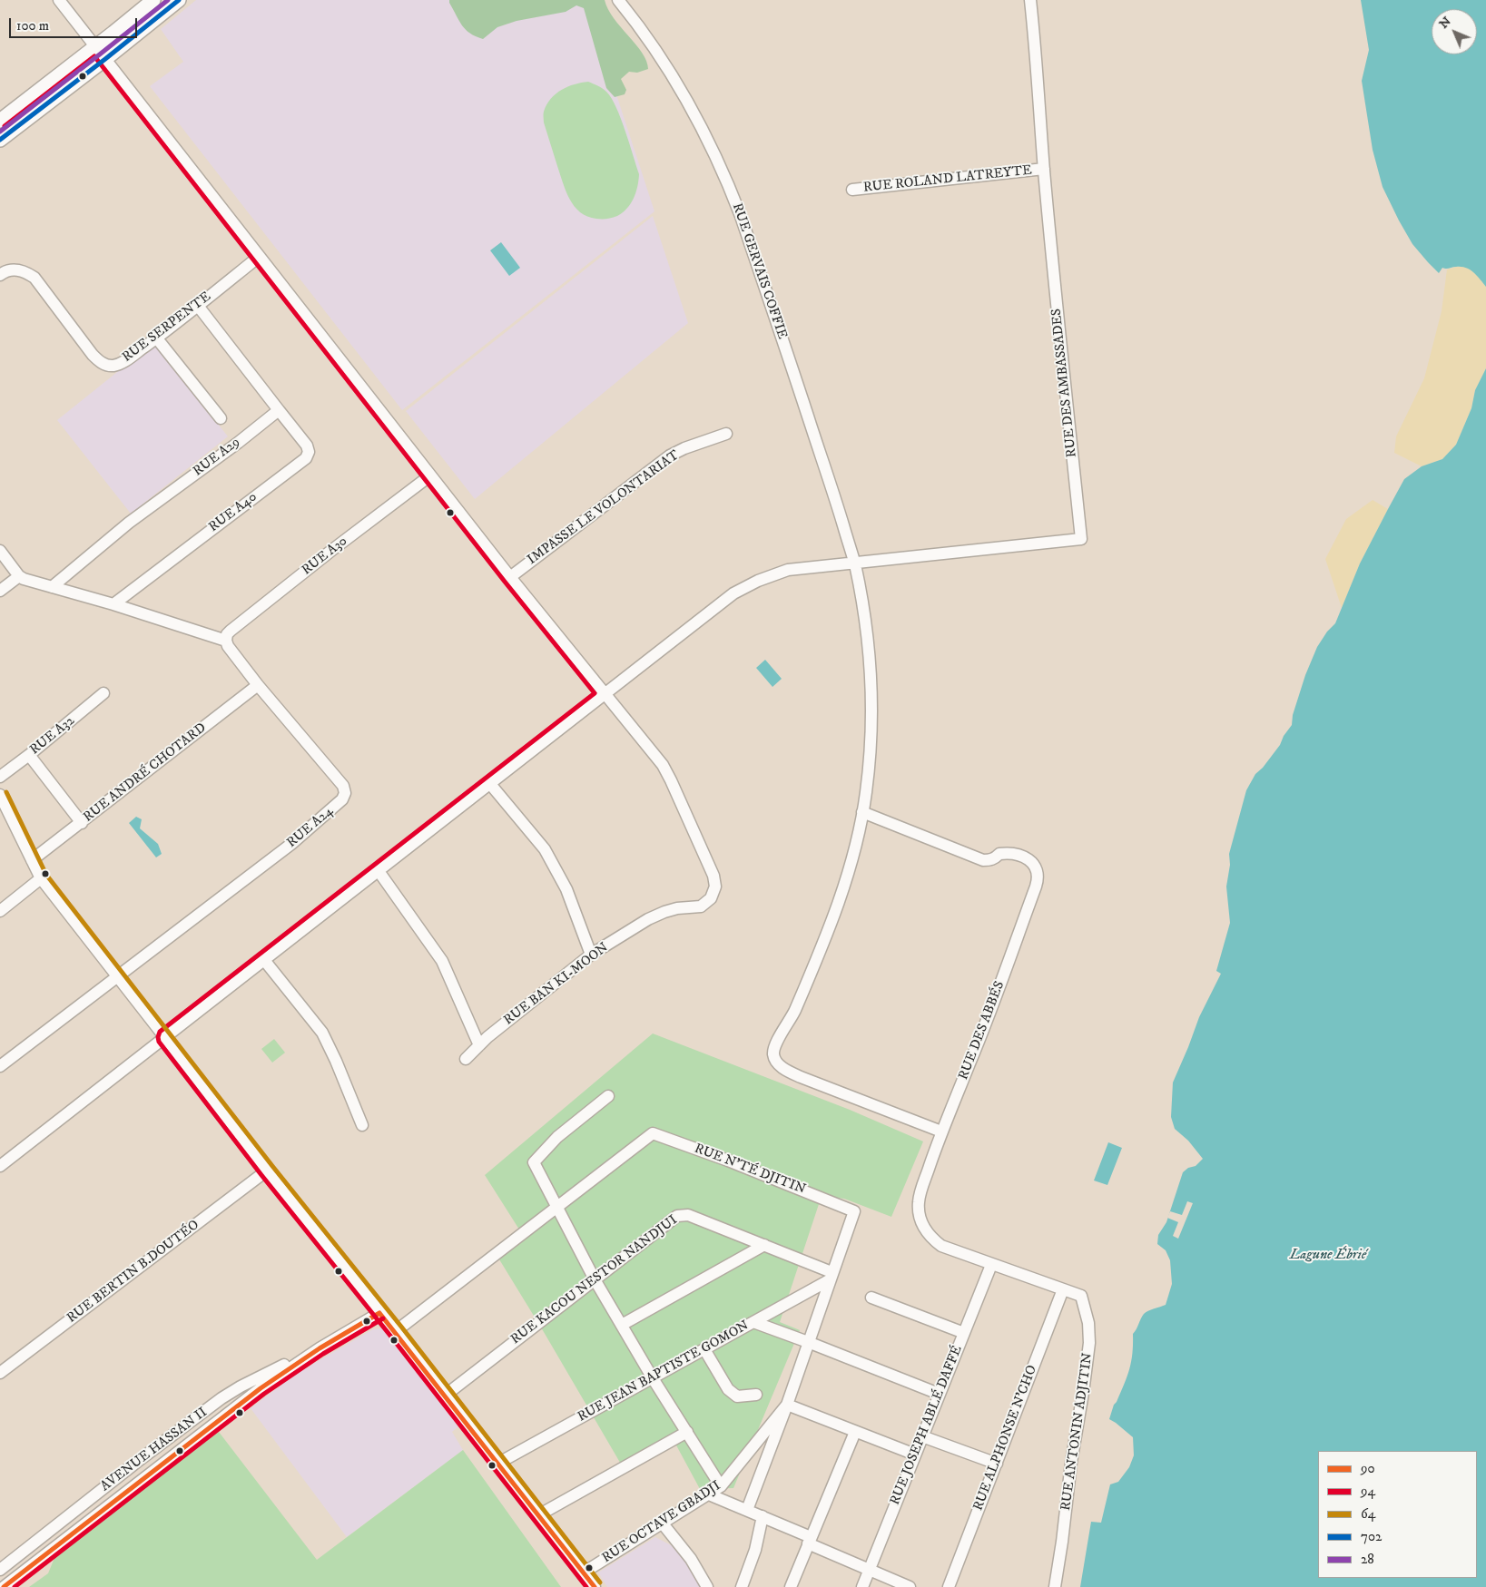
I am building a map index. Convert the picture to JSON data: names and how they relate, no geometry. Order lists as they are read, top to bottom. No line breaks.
{"streets":{"street":["RUE ROLAND LATREYTE","RUE GERVAIS COFFIE","RUE SERPENTE","RUE DES AMBASSADES","RUE A29","IMPASSE LE VOLONTARIAT","RUE A40","RUE A30","RUE A32","RUE ANDRÉ CHOTARD","RUE A24","RUE BAN KI-MOON","RUE DES ABBÉS","RUE N'TÉ DJITIN","RUE BERTIN B.DOUTÉO","RUE KACOU NESTOR NANDJUI","RUE JEAN BAPTISTE GOMON","RUE JOSEPH ABLÉ DAFFÉ","RUE ANTONIN ADJITIN","RUE ALPHONSE N'CHO","AVENUE HASSAN II","RUE OCTAVE GBADJI"]},"crossings":[["RUE ROLAND LATREYTE","RUE DES AMBASSADES"],["RUE GERVAIS COFFIE","RUE DES AMBASSADES"],["RUE GERVAIS COFFIE","RUE DES ABBÉS"],["RUE A29","RUE A40"],["RUE A30","RUE A24"],["RUE ANDRÉ CHOTARD","RUE A24"],["RUE DES ABBÉS","RUE JOSEPH ABLÉ DAFFÉ"],["RUE DES ABBÉS","RUE ANTONIN ADJITIN"],["RUE DES ABBÉS","RUE ALPHONSE N'CHO"],["RUE N'TÉ DJITIN","RUE KACOU NESTOR NANDJUI"],["RUE N'TÉ DJITIN","RUE JEAN BAPTISTE GOMON"],["RUE N'TÉ DJITIN","RUE OCTAVE GBADJI"],["RUE KACOU NESTOR NANDJUI","RUE JEAN BAPTISTE GOMON"],["RUE ANTONIN ADJITIN","RUE ALPHONSE N'CHO"]],"water":["Lagune Ébrié"],"lines":["transit line 702","transit line 28","transit line 94","transit line 64","transit line 90"],"legend":["90","94","64","702","28"],"scale_bar":"100 m","north":"top left"}
